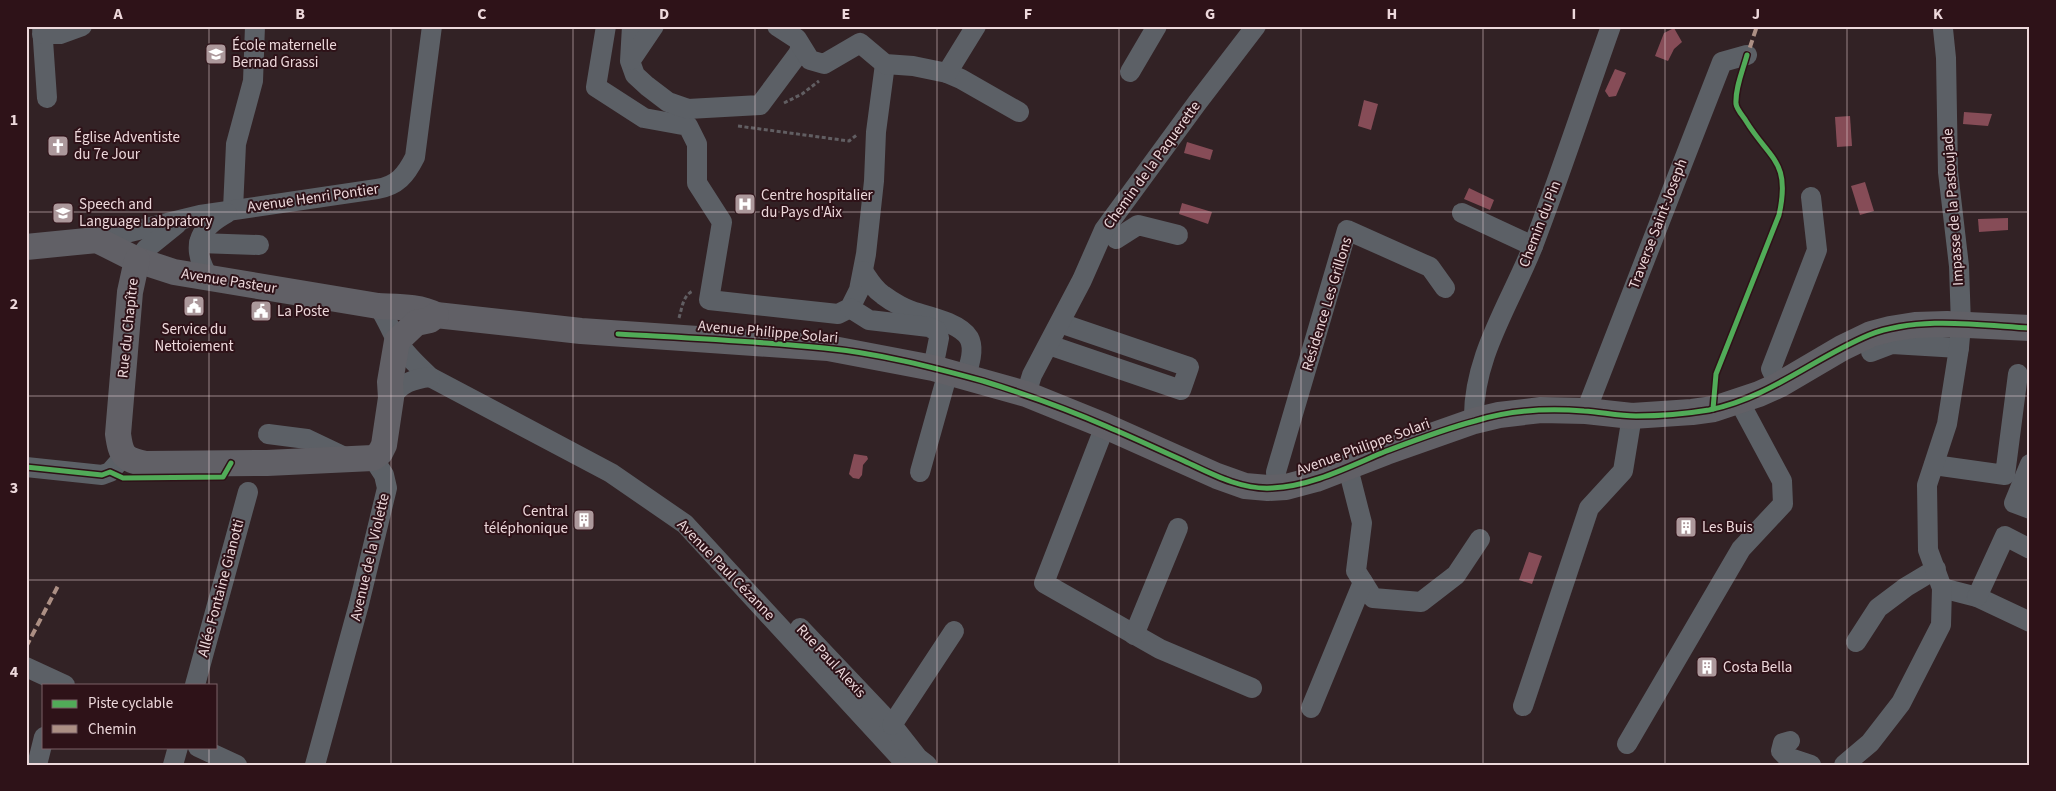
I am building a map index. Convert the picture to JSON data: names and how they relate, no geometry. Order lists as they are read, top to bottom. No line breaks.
{"streets":{"main road":["Avenue Pasteur","Rue du Chapître","Avenue Philippe Solari"],"street":["Chemin de la Paquerette","Avenue Henri Pontier","Impasse de la Pastoujade","Chemin du Pin","Traverse Saint-Joseph","Résidence Les Grillons","Avenue de la Violette","Avenue Paul Cézanne","Allée Fontaine Gianotti","Rue Paul Alexis"]},"crossings":[["Chemin de la Paquerette","Avenue Philippe Solari"],["Avenue Henri Pontier","Avenue Pasteur"],["Avenue Henri Pontier","Rue du Chapître"],["Impasse de la Pastoujade","Avenue Philippe Solari"],["Chemin du Pin","Avenue Philippe Solari"],["Traverse Saint-Joseph","Avenue Philippe Solari"],["Avenue Pasteur","Rue du Chapître"],["Avenue Pasteur","Avenue Philippe Solari"],["Avenue Pasteur","Avenue Paul Cézanne"],["Résidence Les Grillons","Avenue Philippe Solari"],["Avenue Paul Cézanne","Rue Paul Alexis"]],"places":{"school or university":["École maternelle Bernad Grassi","Speech and Language Labpratory"],"church":["Église Adventiste du 7e Jour"],"hospital":["Centre hospitalier du Pays d'Aix"],"public building":["Service du Nettoiement","La Poste"],"building":["Central téléphonique","Les Buis","Costa Bella"]},"legend":["Piste cyclable","Chemin"],"grid":{"columns":["A","B","C","D","E","F","G","H","I","J","K"],"rows":["1","2","3","4"]}}
